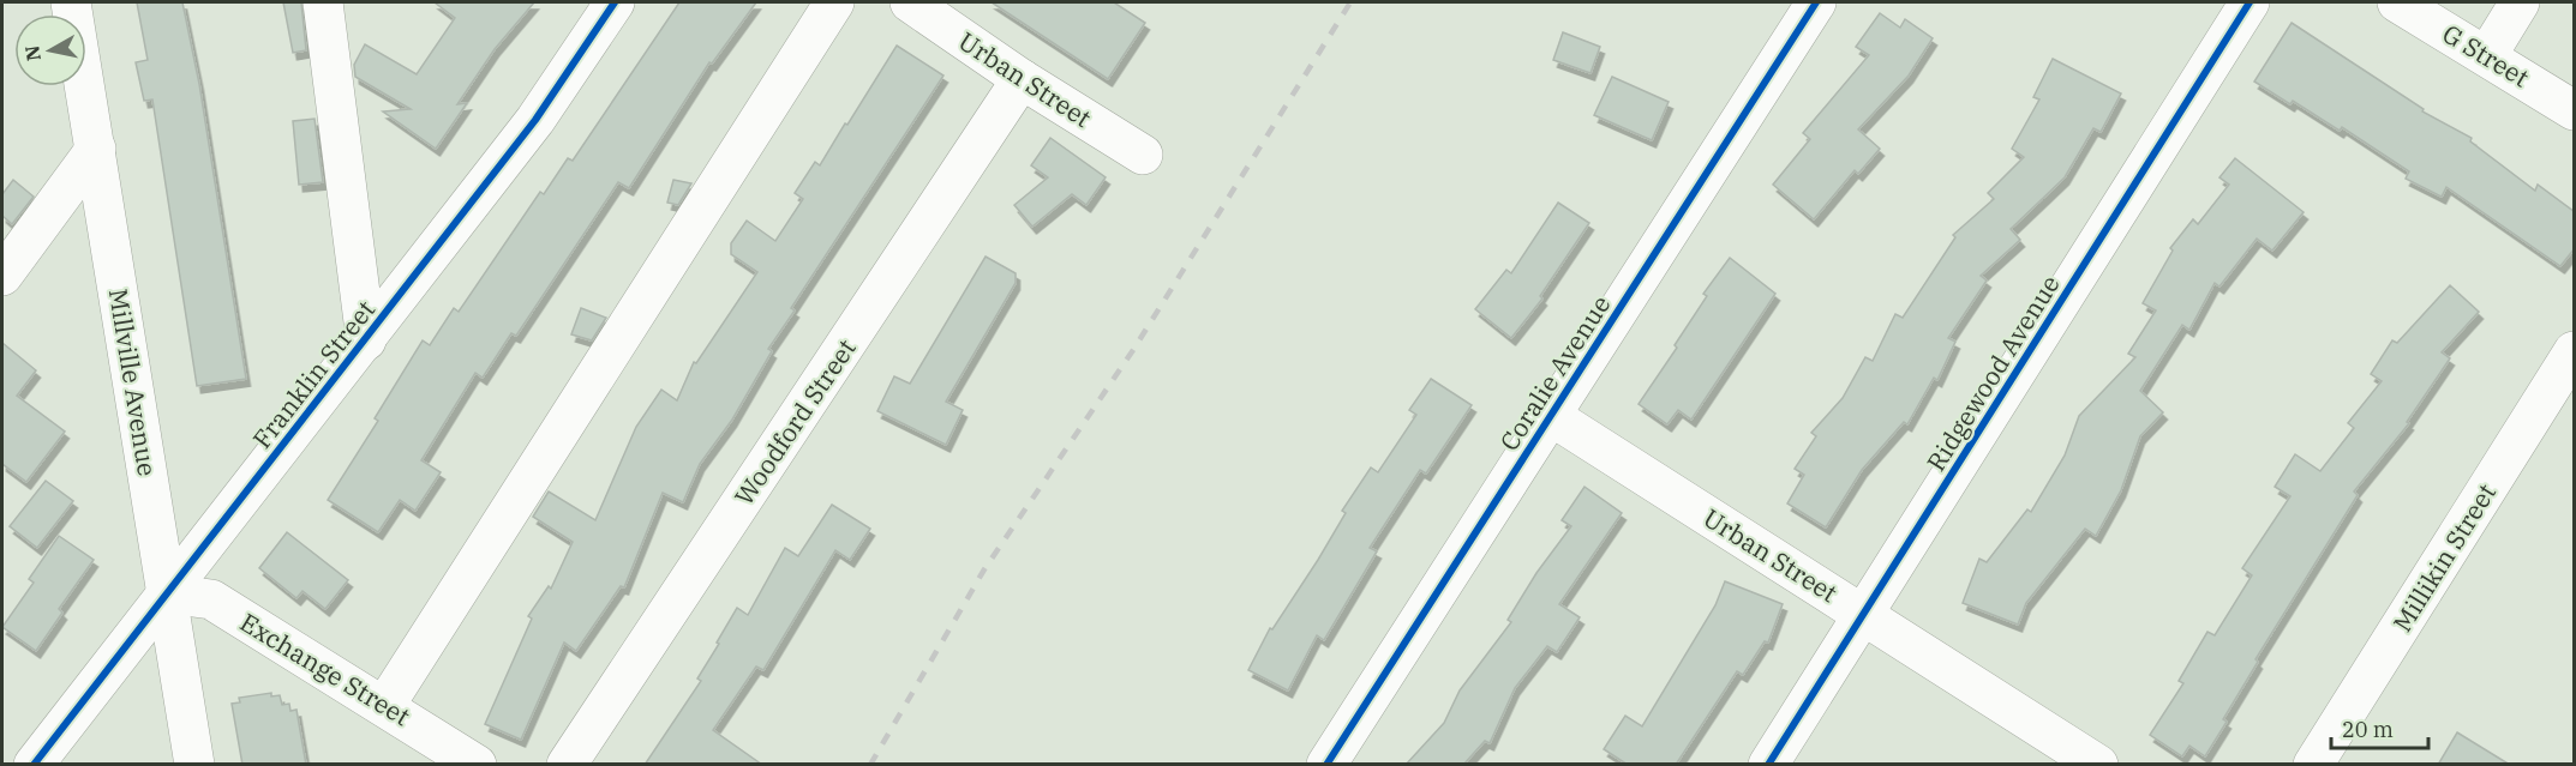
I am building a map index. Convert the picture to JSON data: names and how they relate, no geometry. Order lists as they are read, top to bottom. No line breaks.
{"streets":{"street":["G Street","Urban Street","Coralie Avenue","Ridgewood Avenue","Franklin Street","Millville Avenue","Woodford Street","Millikin Street","Exchange Street"]},"crossings":[["Urban Street","Coralie Avenue"],["Urban Street","Ridgewood Avenue"],["Urban Street","Woodford Street"],["Franklin Street","Millville Avenue"],["Franklin Street","Exchange Street"],["Millville Avenue","Exchange Street"]],"scale_bar":"20 m","north":"left"}
